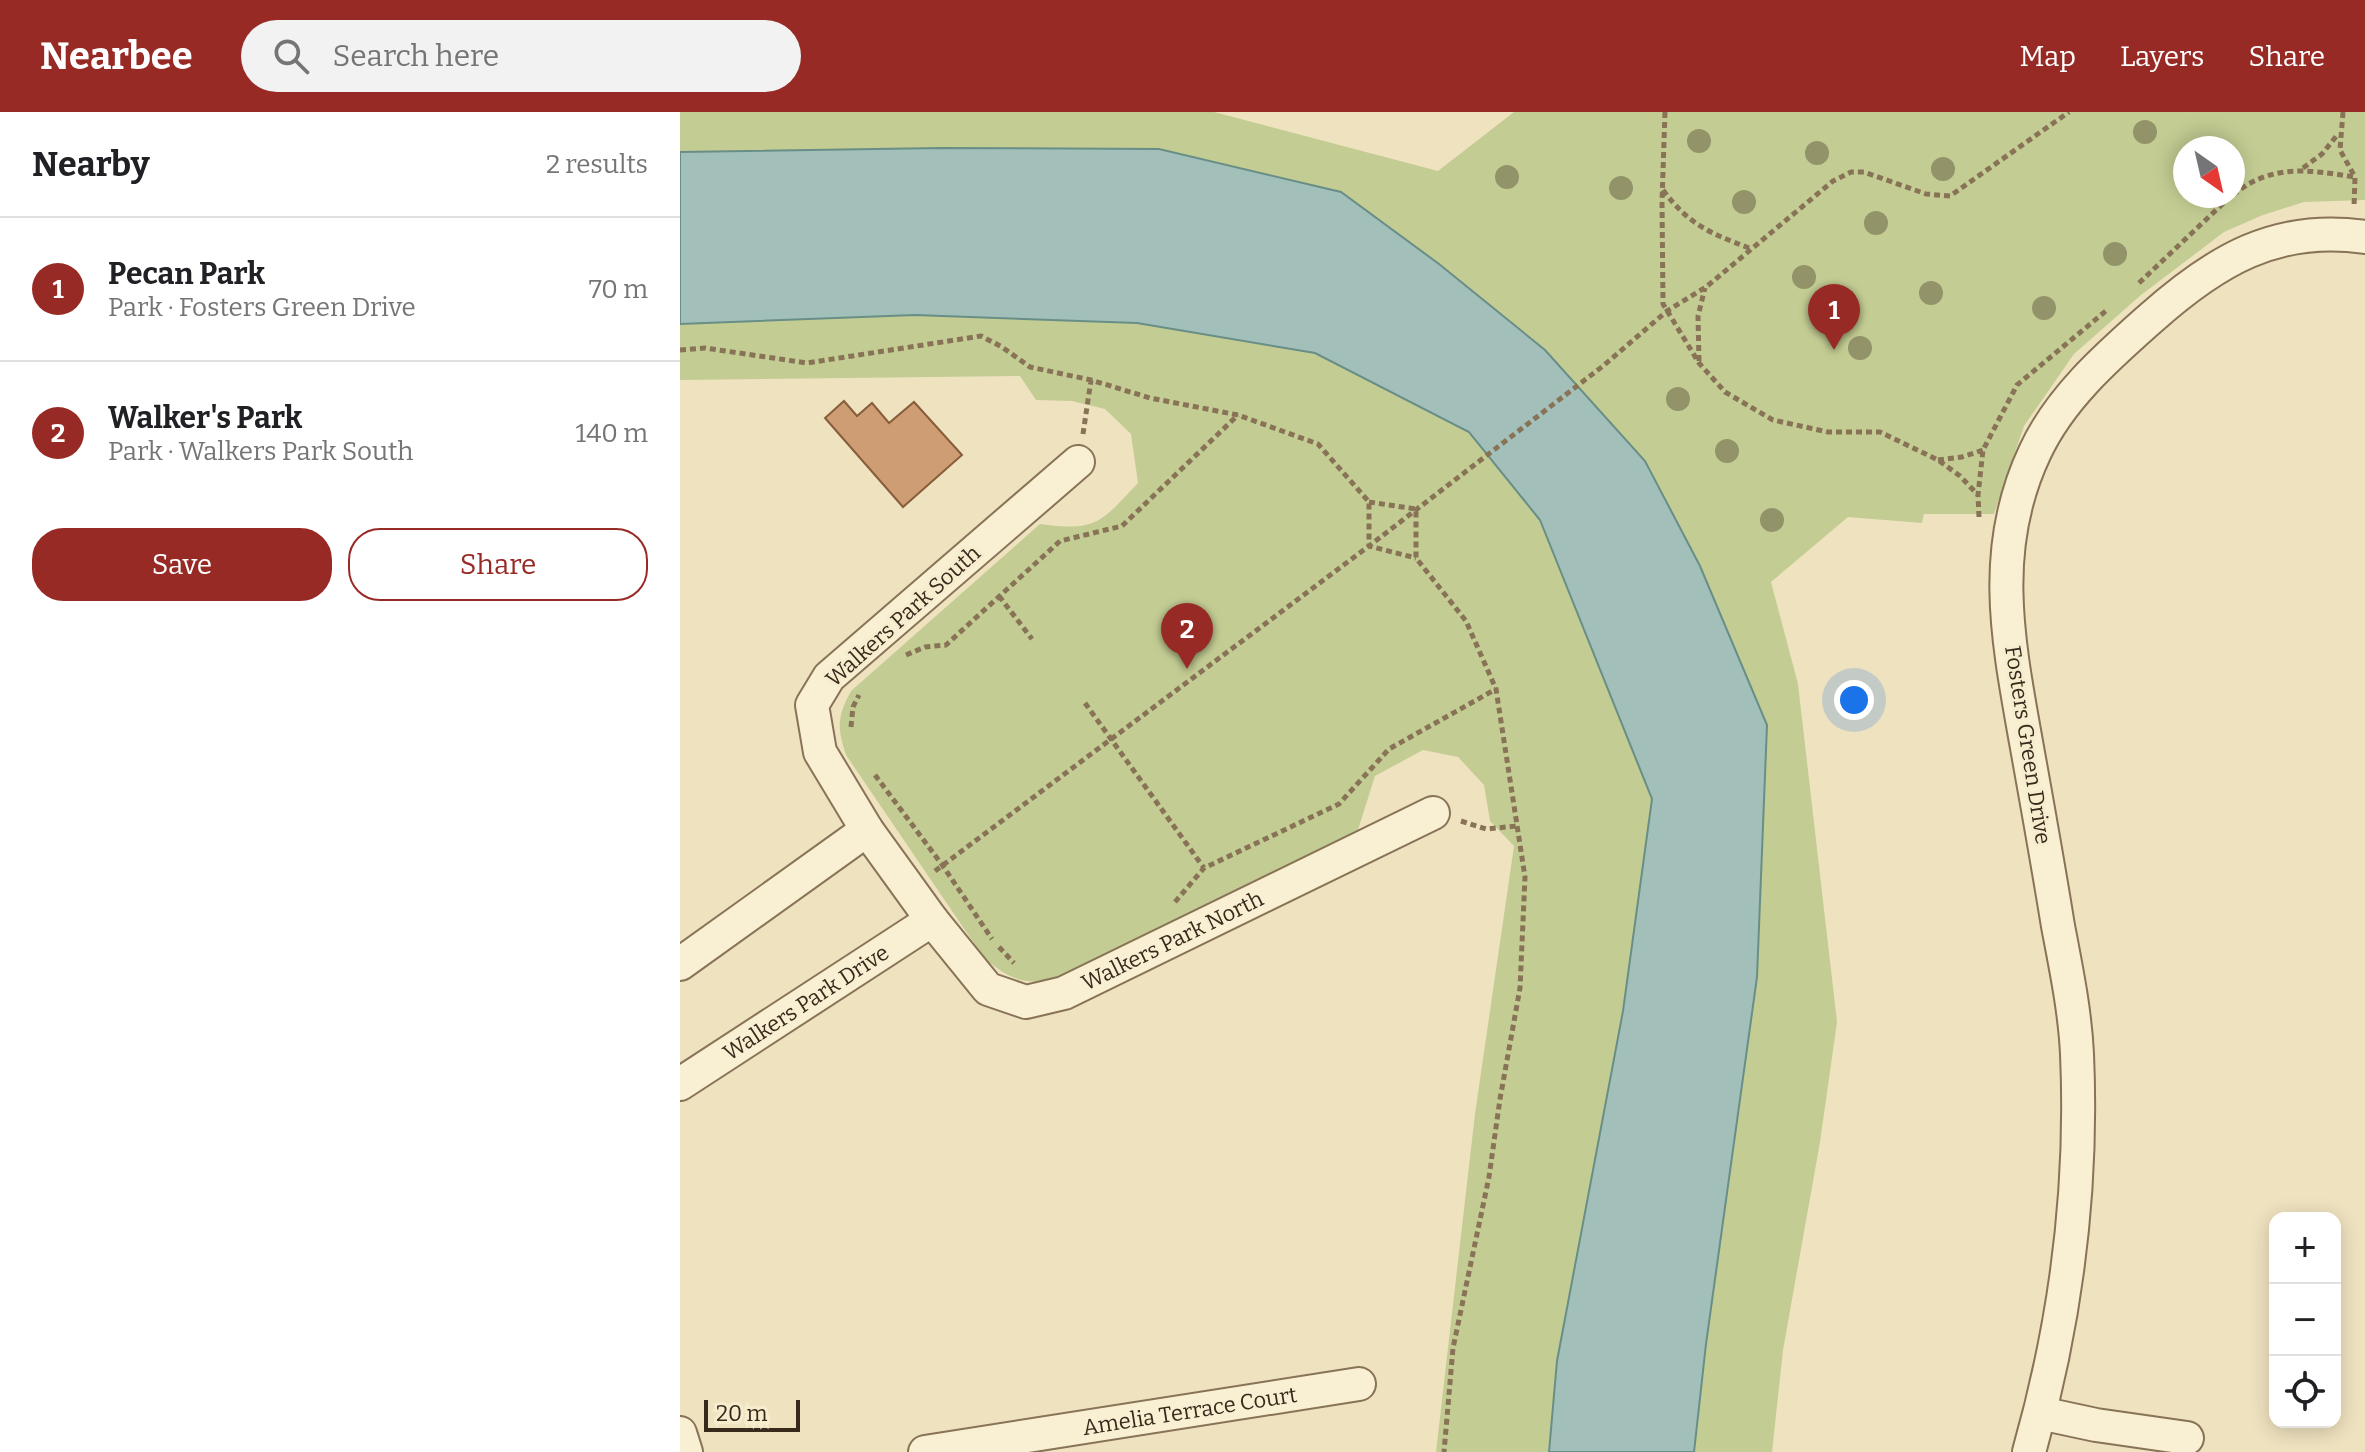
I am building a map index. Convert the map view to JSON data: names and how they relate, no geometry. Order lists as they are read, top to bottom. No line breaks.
{"streets":{"street":["Walkers Park South","Fosters Green Drive","Walkers Park North","Walkers Park Drive","Amelia Terrace Court"]},"crossings":[["Walkers Park South","Walkers Park North"],["Walkers Park South","Walkers Park Drive"],["Walkers Park North","Walkers Park Drive"]],"scale_bar":"20 m","north":"bottom right","page":{"header":"Nearbee","search":"Search here","nav":["Map","Layers","Share"],"heading":["Nearby","2 results"],"list":[{"mark":"1","name":"Pecan Park","note":"Park · Fosters Green Drive","value":"70 m"},{"mark":"2","name":"Walker's Park","note":"Park · Walkers Park South","value":"140 m"}],"pins":["1","2"],"buttons":["Save","Share"],"map_buttons":["+","−"],"scale":"20 m"}}
